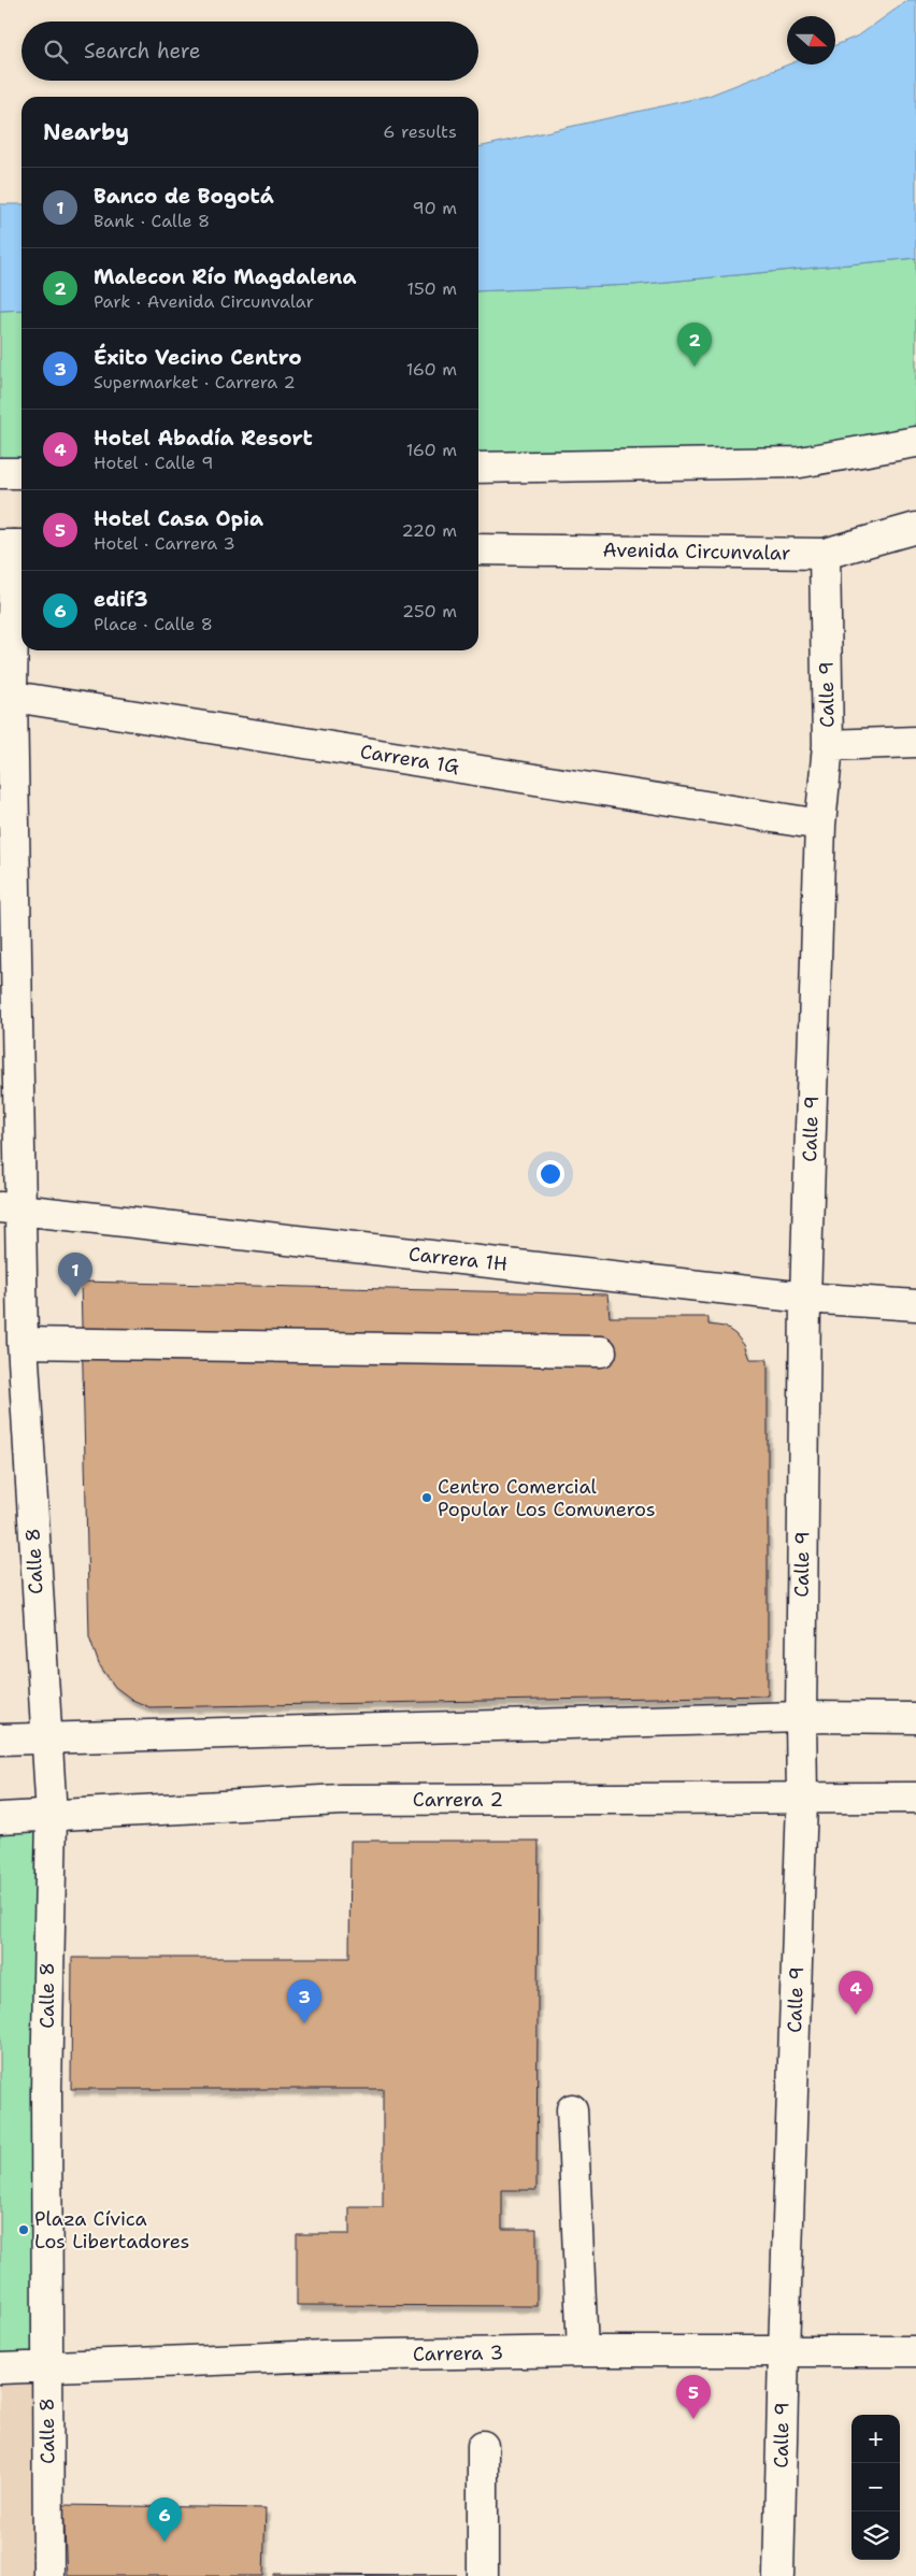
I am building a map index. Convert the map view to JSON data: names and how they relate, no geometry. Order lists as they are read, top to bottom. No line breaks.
{"streets":{"street":["Avenida Circunvalar","Calle 9","Carrera 1G","Carrera 1H","Calle 8","Carrera 2","Carrera 3"]},"crossings":[["Avenida Circunvalar","Calle 9"],["Calle 9","Carrera 1G"],["Calle 9","Carrera 1H"],["Calle 9","Carrera 2"],["Calle 9","Carrera 3"],["Carrera 1G","Calle 8"],["Carrera 1H","Calle 8"],["Calle 8","Carrera 2"],["Calle 8","Carrera 3"]],"places":["Centro Comercial Popular Los Comuneros","Plaza Cívica Los Libertadores"],"north":"right","page":{"search":"Search here","heading":["Nearby","6 results"],"list":[{"mark":"1","name":"Banco de Bogotá","note":"Bank · Calle 8","value":"90 m"},{"mark":"2","name":"Malecon Río Magdalena","note":"Park · Avenida Circunvalar","value":"150 m"},{"mark":"3","name":"Éxito Vecino Centro","note":"Supermarket · Carrera 2","value":"160 m"},{"mark":"4","name":"Hotel Abadía Resort","note":"Hotel · Calle 9","value":"160 m"},{"mark":"5","name":"Hotel Casa Opia","note":"Hotel · Carrera 3","value":"220 m"},{"mark":"6","name":"edif3","note":"Place · Calle 8","value":"250 m"}],"pins":["2","1","4","3","5","6"],"map_buttons":["+","−"]}}
